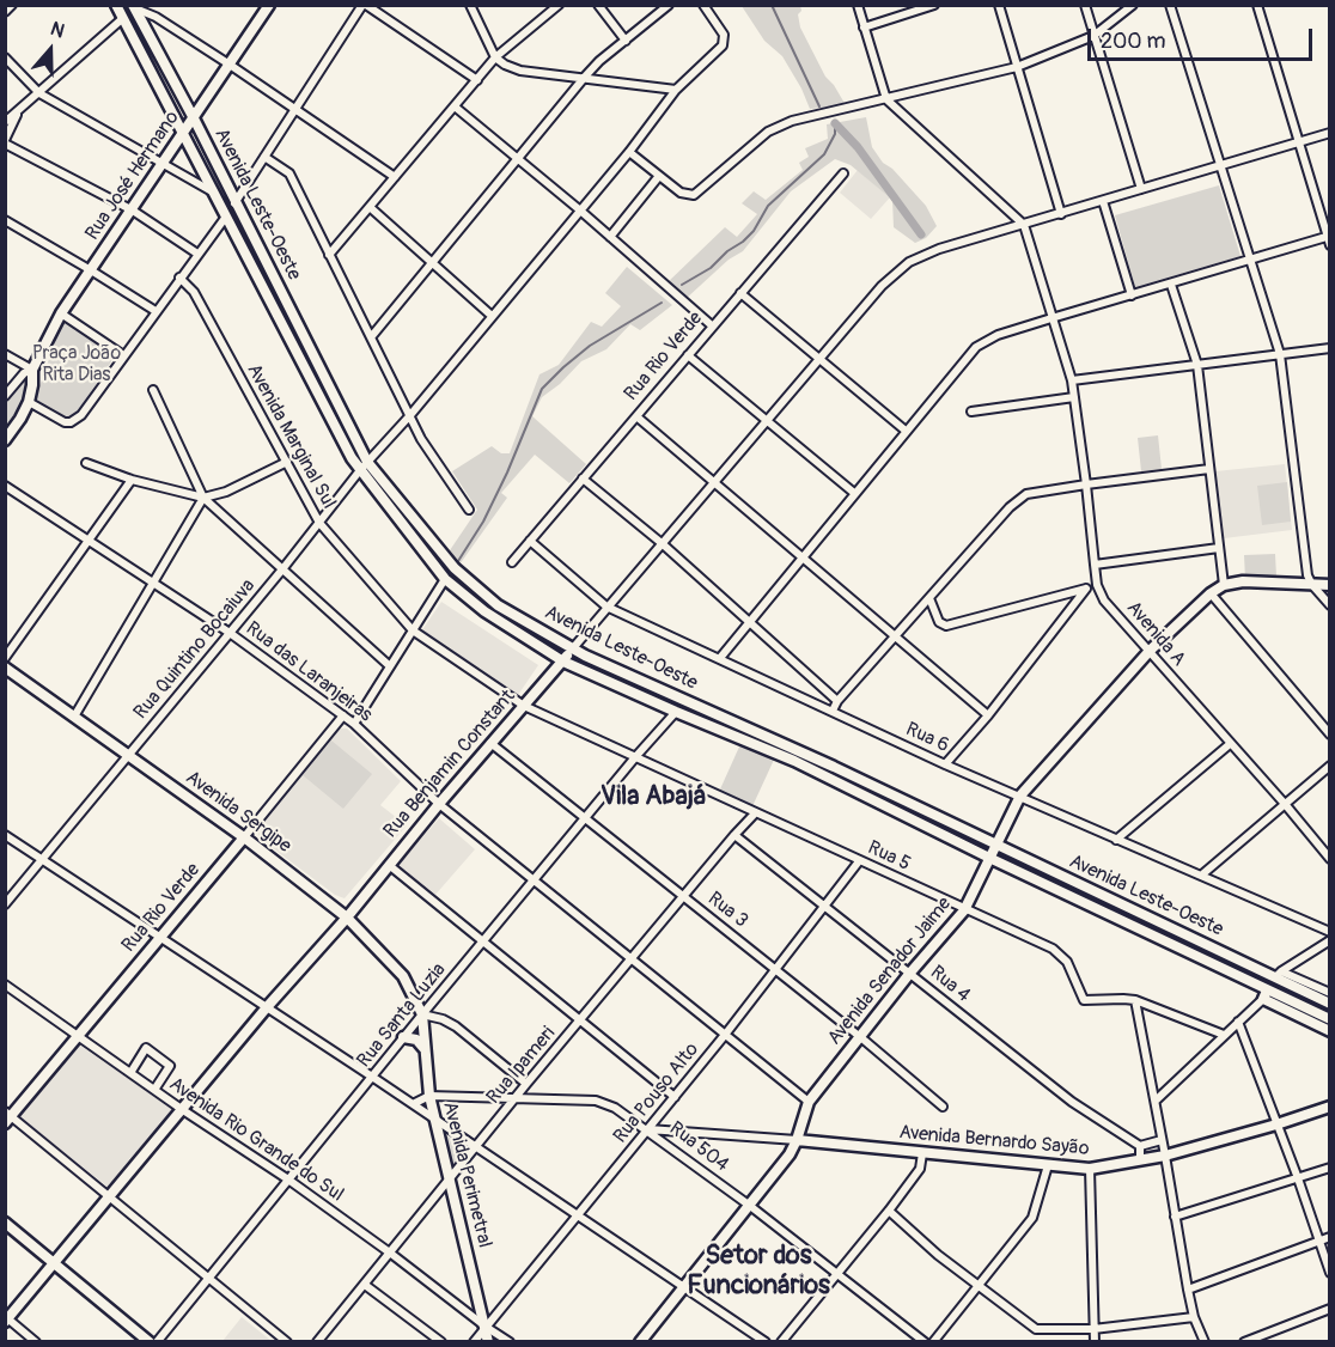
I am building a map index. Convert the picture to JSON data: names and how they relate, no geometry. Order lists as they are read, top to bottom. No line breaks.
{"streets":{"street":["Rua José Hermano","Avenida Leste-Oeste","Rua Rio Verde","Avenida Marginal Sul","Avenida A","Rua Quintino Bocaiuva","Rua das Laranjeiras","Rua 6","Rua Benjamin Constant","Avenida Sergipe","Rua 5","Rua 3","Avenida Senador Jaime","Rua 4","Rua Santa Luzia","Rua Ipameri","Rua Pouso Alto","Avenida Rio Grande do Sul","Avenida Bernardo Sayão","Rua 504","Avenida Perimetral"]},"crossings":[["Rua José Hermano","Avenida Leste-Oeste"],["Avenida Leste-Oeste","Rua Quintino Bocaiuva"],["Avenida Leste-Oeste","Rua Benjamin Constant"],["Avenida Leste-Oeste","Avenida Senador Jaime"],["Avenida Leste-Oeste","Rua Santa Luzia"],["Rua Rio Verde","Rua das Laranjeiras"],["Rua Rio Verde","Rua 6"],["Rua Rio Verde","Avenida Sergipe"],["Rua Rio Verde","Avenida Rio Grande do Sul"],["Avenida Marginal Sul","Rua Quintino Bocaiuva"],["Avenida Marginal Sul","Rua Benjamin Constant"],["Avenida Marginal Sul","Rua 5"],["Avenida A","Avenida Senador Jaime"],["Rua Quintino Bocaiuva","Rua das Laranjeiras"],["Rua Quintino Bocaiuva","Avenida Sergipe"],["Rua das Laranjeiras","Rua Benjamin Constant"],["Rua das Laranjeiras","Avenida Senador Jaime"],["Rua das Laranjeiras","Rua Santa Luzia"],["Rua das Laranjeiras","Rua Ipameri"],["Rua das Laranjeiras","Rua Pouso Alto"],["Rua 6","Rua Benjamin Constant"],["Rua 6","Avenida Senador Jaime"],["Rua Benjamin Constant","Avenida Sergipe"],["Rua Benjamin Constant","Rua 5"],["Rua Benjamin Constant","Rua 3"],["Rua Benjamin Constant","Avenida Rio Grande do Sul"],["Avenida Sergipe","Rua Santa Luzia"],["Avenida Sergipe","Avenida Perimetral"],["Rua 5","Avenida Senador Jaime"],["Rua 5","Rua Santa Luzia"],["Rua 5","Rua Ipameri"],["Rua 5","Rua Pouso Alto"],["Rua 3","Avenida Senador Jaime"],["Rua 3","Rua Santa Luzia"],["Rua 3","Rua Ipameri"],["Rua 3","Rua Pouso Alto"],["Avenida Senador Jaime","Rua 4"],["Avenida Senador Jaime","Avenida Bernardo Sayão"],["Avenida Senador Jaime","Rua 504"],["Rua 4","Rua Ipameri"],["Rua 4","Rua Pouso Alto"],["Rua Santa Luzia","Avenida Rio Grande do Sul"],["Rua Santa Luzia","Avenida Perimetral"],["Rua Ipameri","Avenida Rio Grande do Sul"],["Rua Ipameri","Rua 504"],["Rua Ipameri","Avenida Perimetral"],["Rua Pouso Alto","Avenida Rio Grande do Sul"],["Rua Pouso Alto","Avenida Bernardo Sayão"],["Rua Pouso Alto","Rua 504"],["Rua Pouso Alto","Avenida Perimetral"],["Avenida Rio Grande do Sul","Avenida Perimetral"],["Avenida Bernardo Sayão","Rua 504"],["Rua 504","Avenida Perimetral"]],"districts":["Vila Abajá","Setor dos Funcionários"],"parks":["Praça João Rita Dias"],"scale_bar":"200 m","north":"top"}
